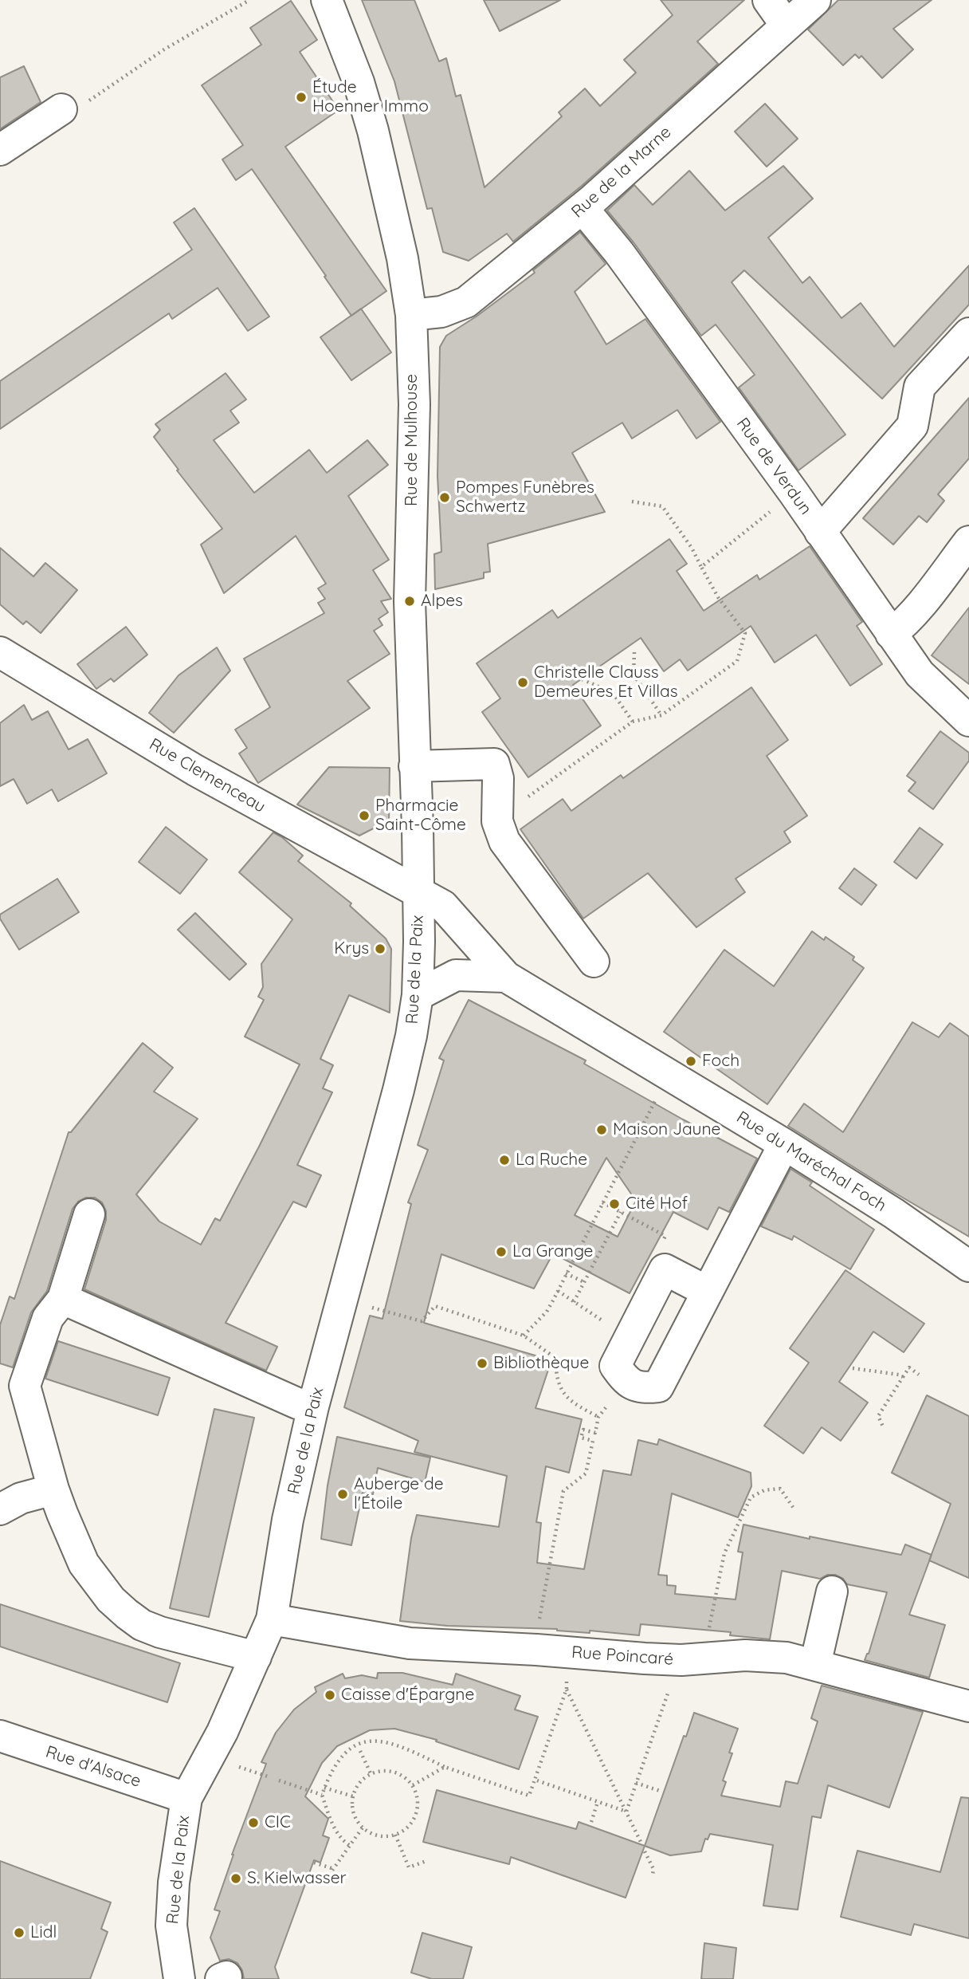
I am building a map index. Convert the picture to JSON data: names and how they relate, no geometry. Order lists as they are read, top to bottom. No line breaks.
{"streets":{"street":["Rue de la Marne","Rue de Mulhouse","Rue de Verdun","Rue Clemenceau","Rue de la Paix","Rue du Maréchal Foch","Rue Poincaré","Rue d'Alsace"]},"crossings":[["Rue de la Marne","Rue de Mulhouse"],["Rue de la Marne","Rue de Verdun"],["Rue de Mulhouse","Rue Clemenceau"],["Rue de Mulhouse","Rue de la Paix"],["Rue de Mulhouse","Rue du Maréchal Foch"],["Rue Clemenceau","Rue de la Paix"],["Rue Clemenceau","Rue du Maréchal Foch"],["Rue de la Paix","Rue du Maréchal Foch"],["Rue de la Paix","Rue Poincaré"],["Rue de la Paix","Rue d'Alsace"]],"places":["Étude Hoenner Immo","Pompes Funèbres Schwertz","Alpes","Christelle Clauss Demeures Et Villas","Pharmacie Saint-Côme","Krys","Foch","Maison Jaune","La Ruche","Cité Hof","La Grange","Bibliothèque","Auberge de l'Étoile","Caisse d'Épargne","CIC","S. Kielwasser","Lidl"]}
